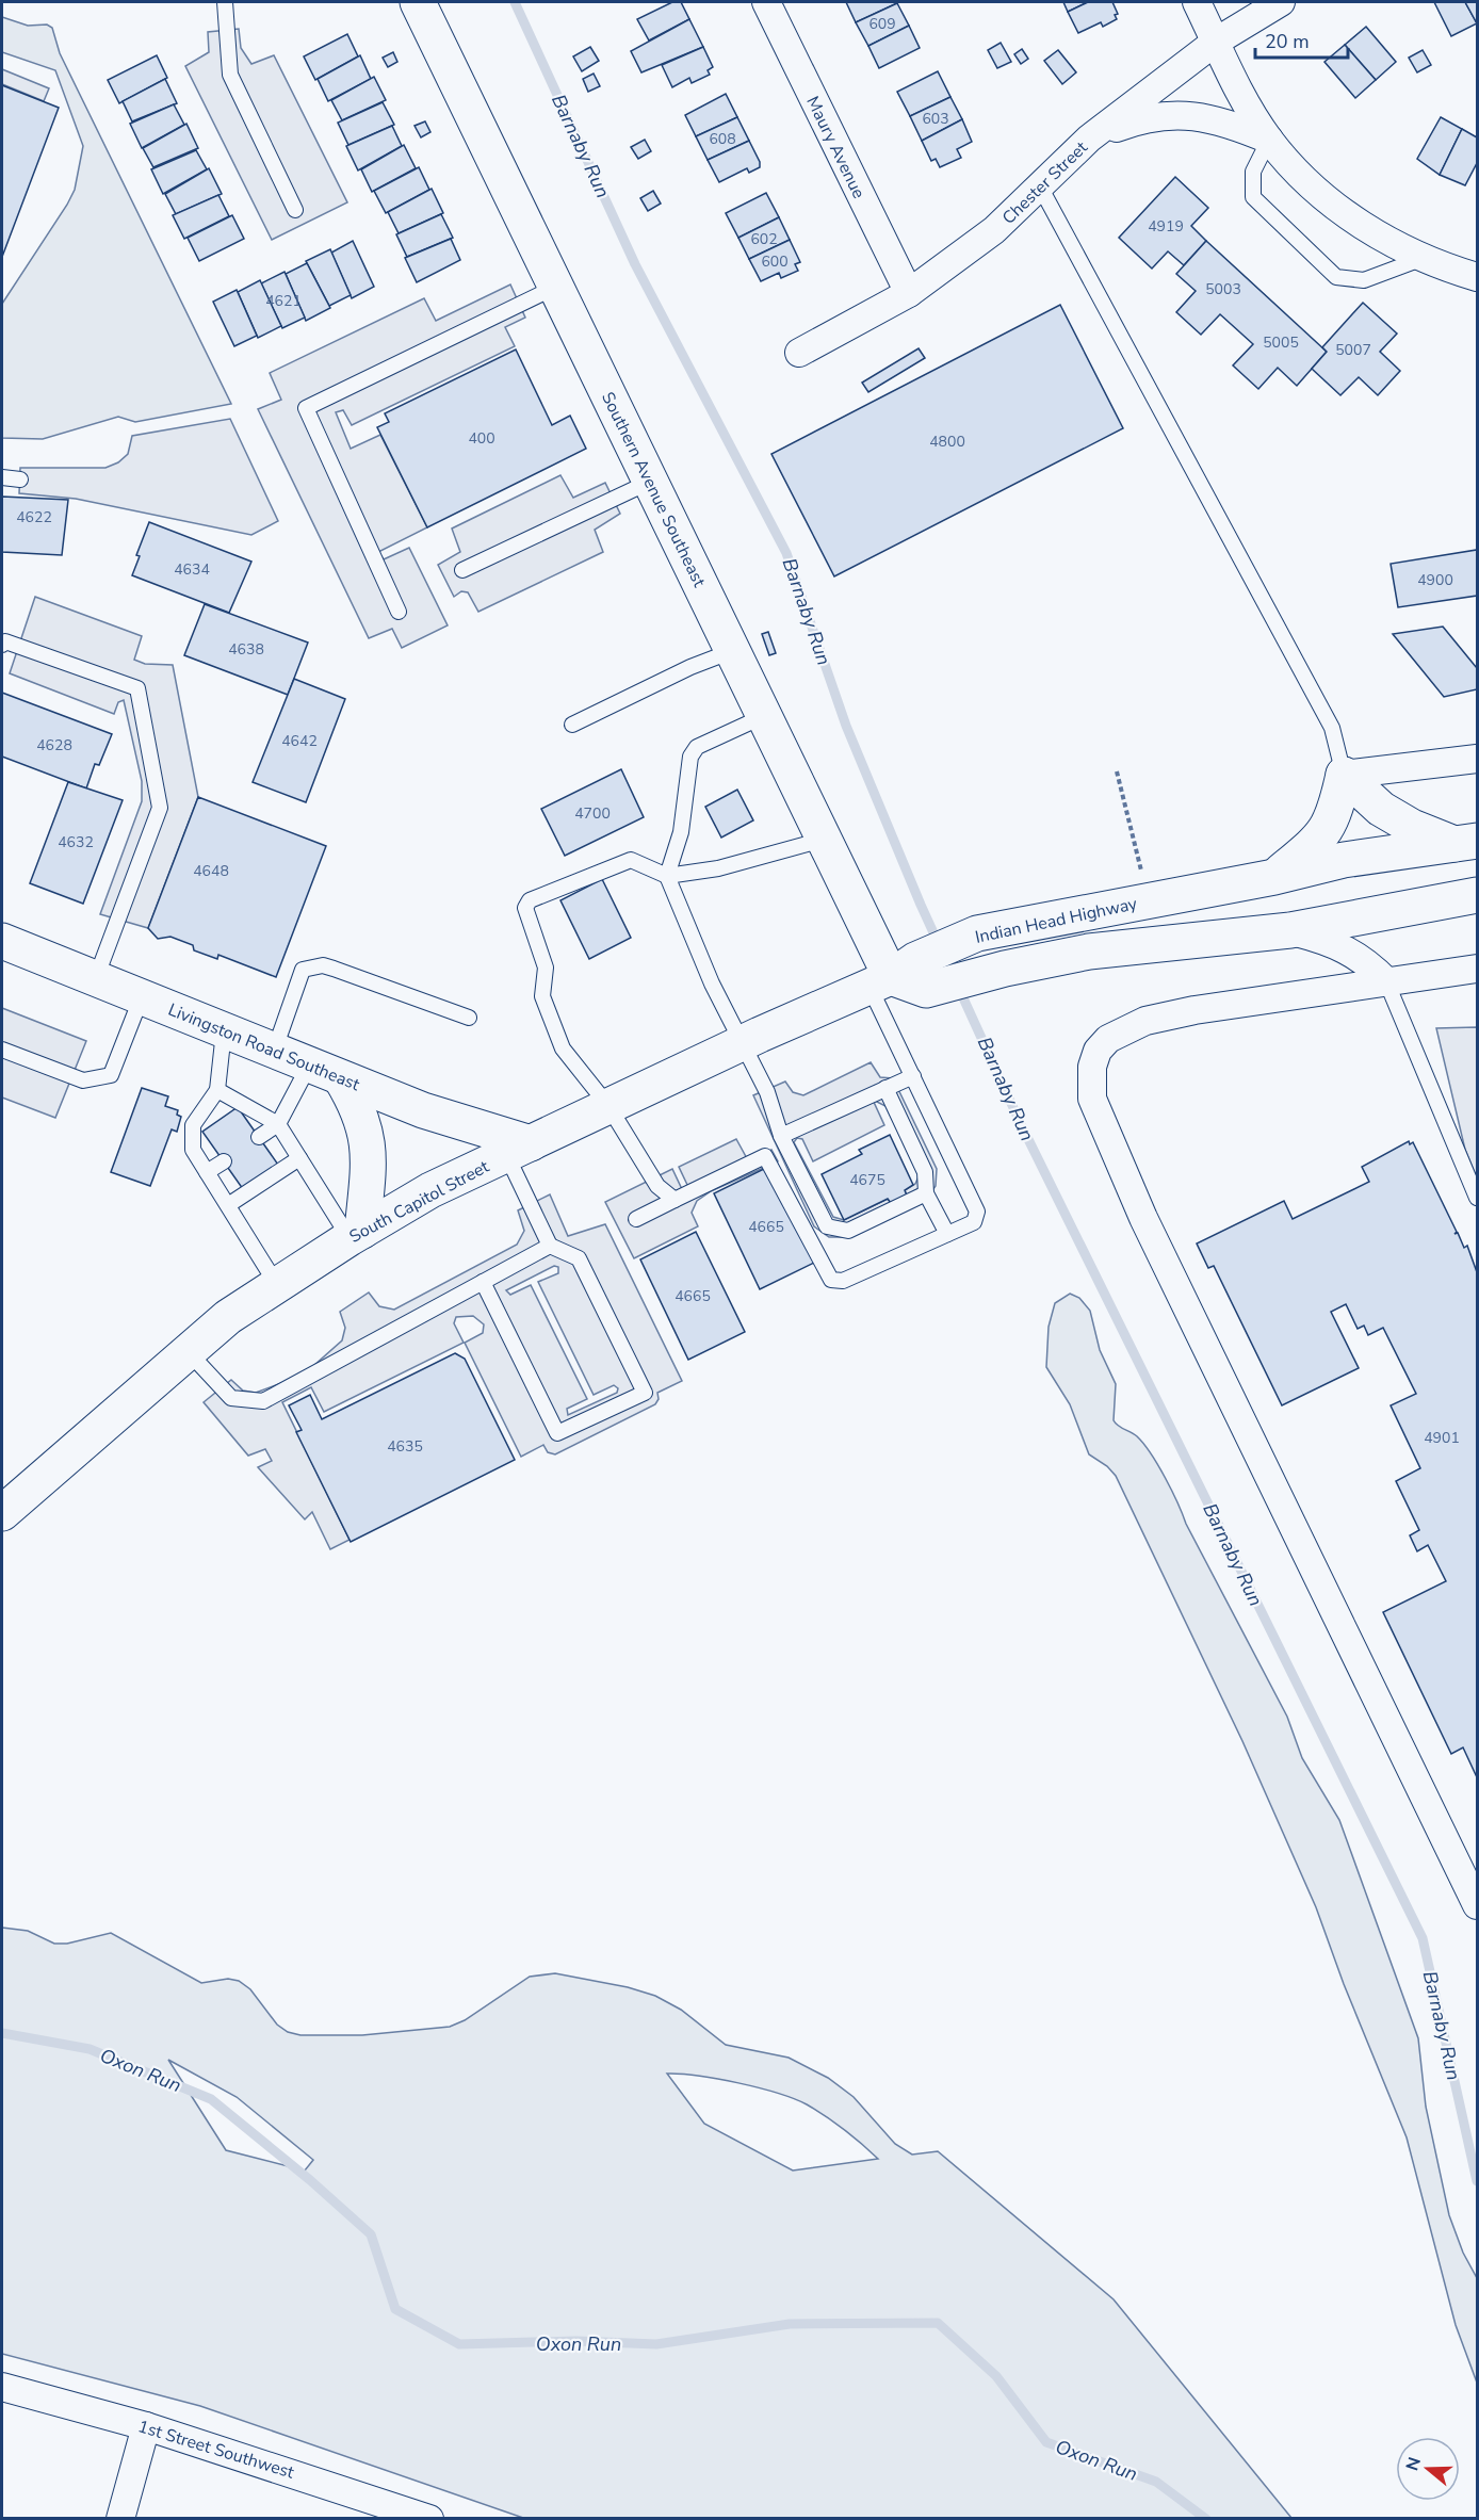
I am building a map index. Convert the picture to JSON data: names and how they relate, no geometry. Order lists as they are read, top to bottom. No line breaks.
{"streets":{"main road":["Southern Avenue Southeast","Indian Head Highway","Livingston Road Southeast","South Capitol Street"],"street":["Maury Avenue","Chester Street","1st Street Southwest"]},"crossings":[["Maury Avenue","Chester Street"],["Southern Avenue Southeast","Indian Head Highway"],["Southern Avenue Southeast","South Capitol Street"],["Indian Head Highway","South Capitol Street"],["Livingston Road Southeast","South Capitol Street"]],"water":["Barnaby Run","Oxon Run"],"house_numbers":["609","603","608","4919","602","600","5003","4621","5005","5007","400","4800","4622","4634","4900","4638","4642","4628","4700","4632","4648","4675","4665","4665","4901","4635"],"scale_bar":"20 m","north":"left"}
